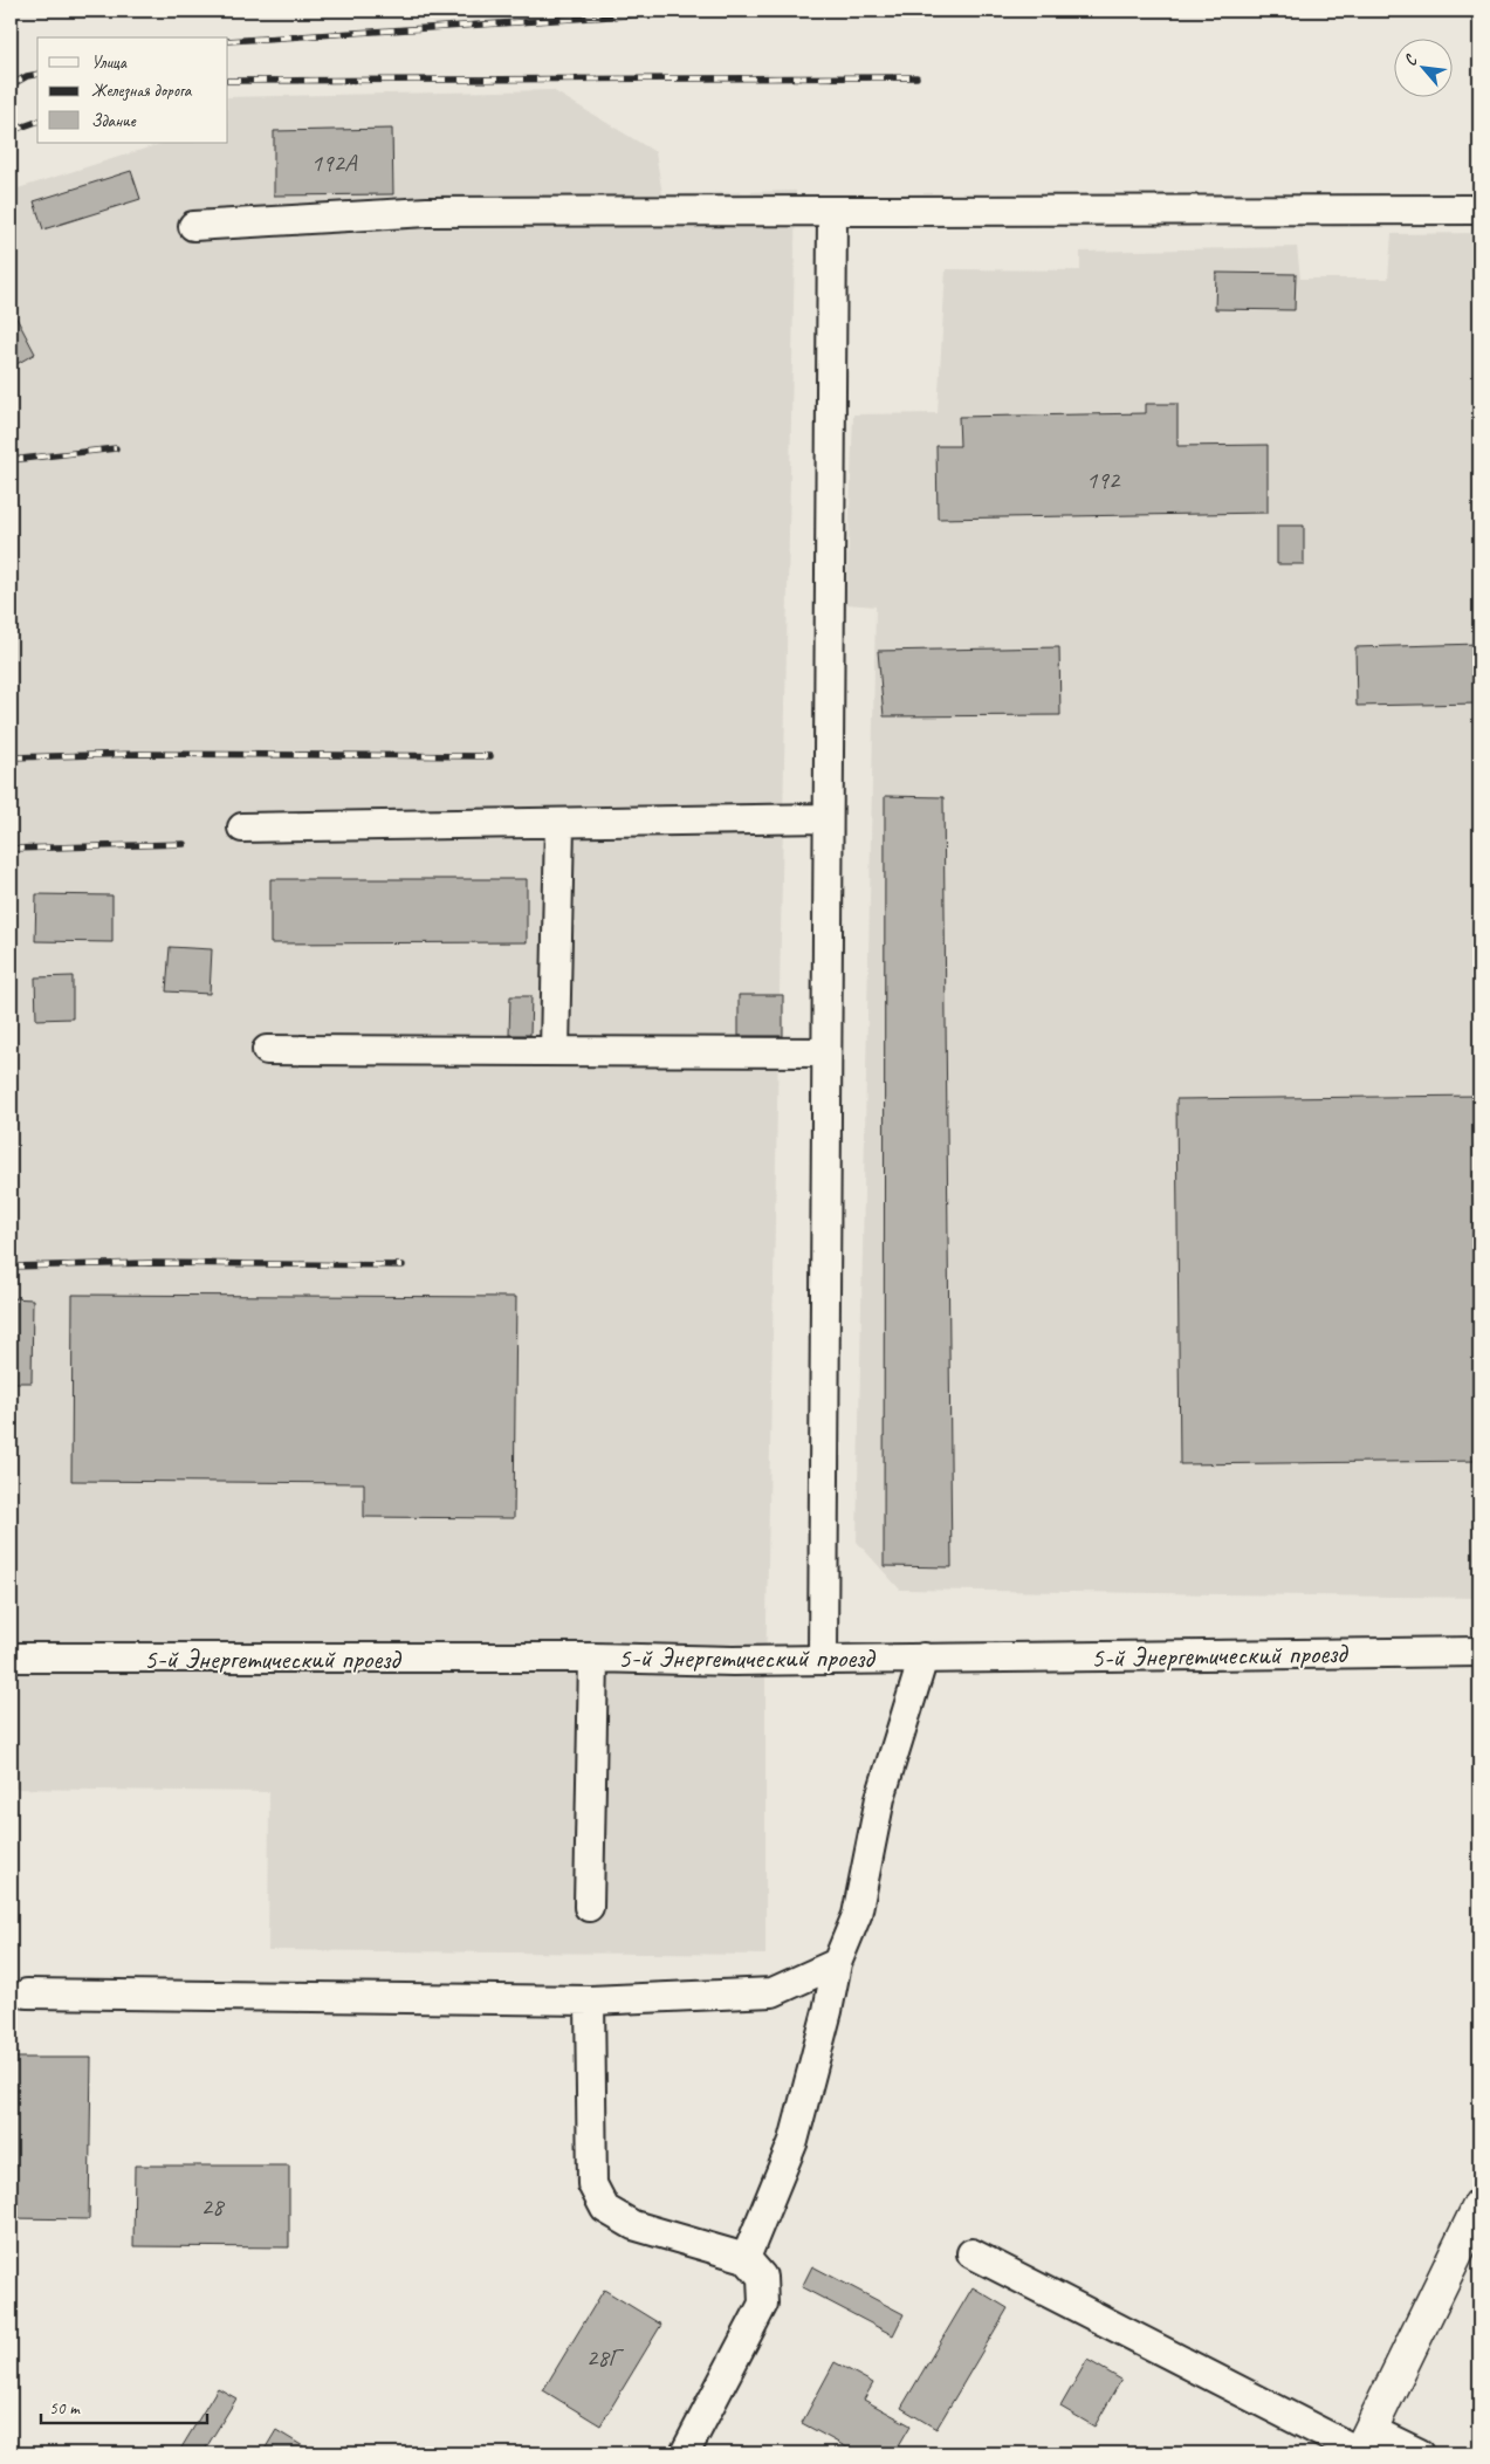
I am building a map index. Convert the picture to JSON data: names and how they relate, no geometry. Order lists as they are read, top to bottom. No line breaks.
{"streets":{"street":["5-й Энергетический проезд"]},"house_numbers":["192А","192","28","28Г"],"legend":["Улица","Железная дорога","Здание"],"scale_bar":"50 m","north":"top left"}
